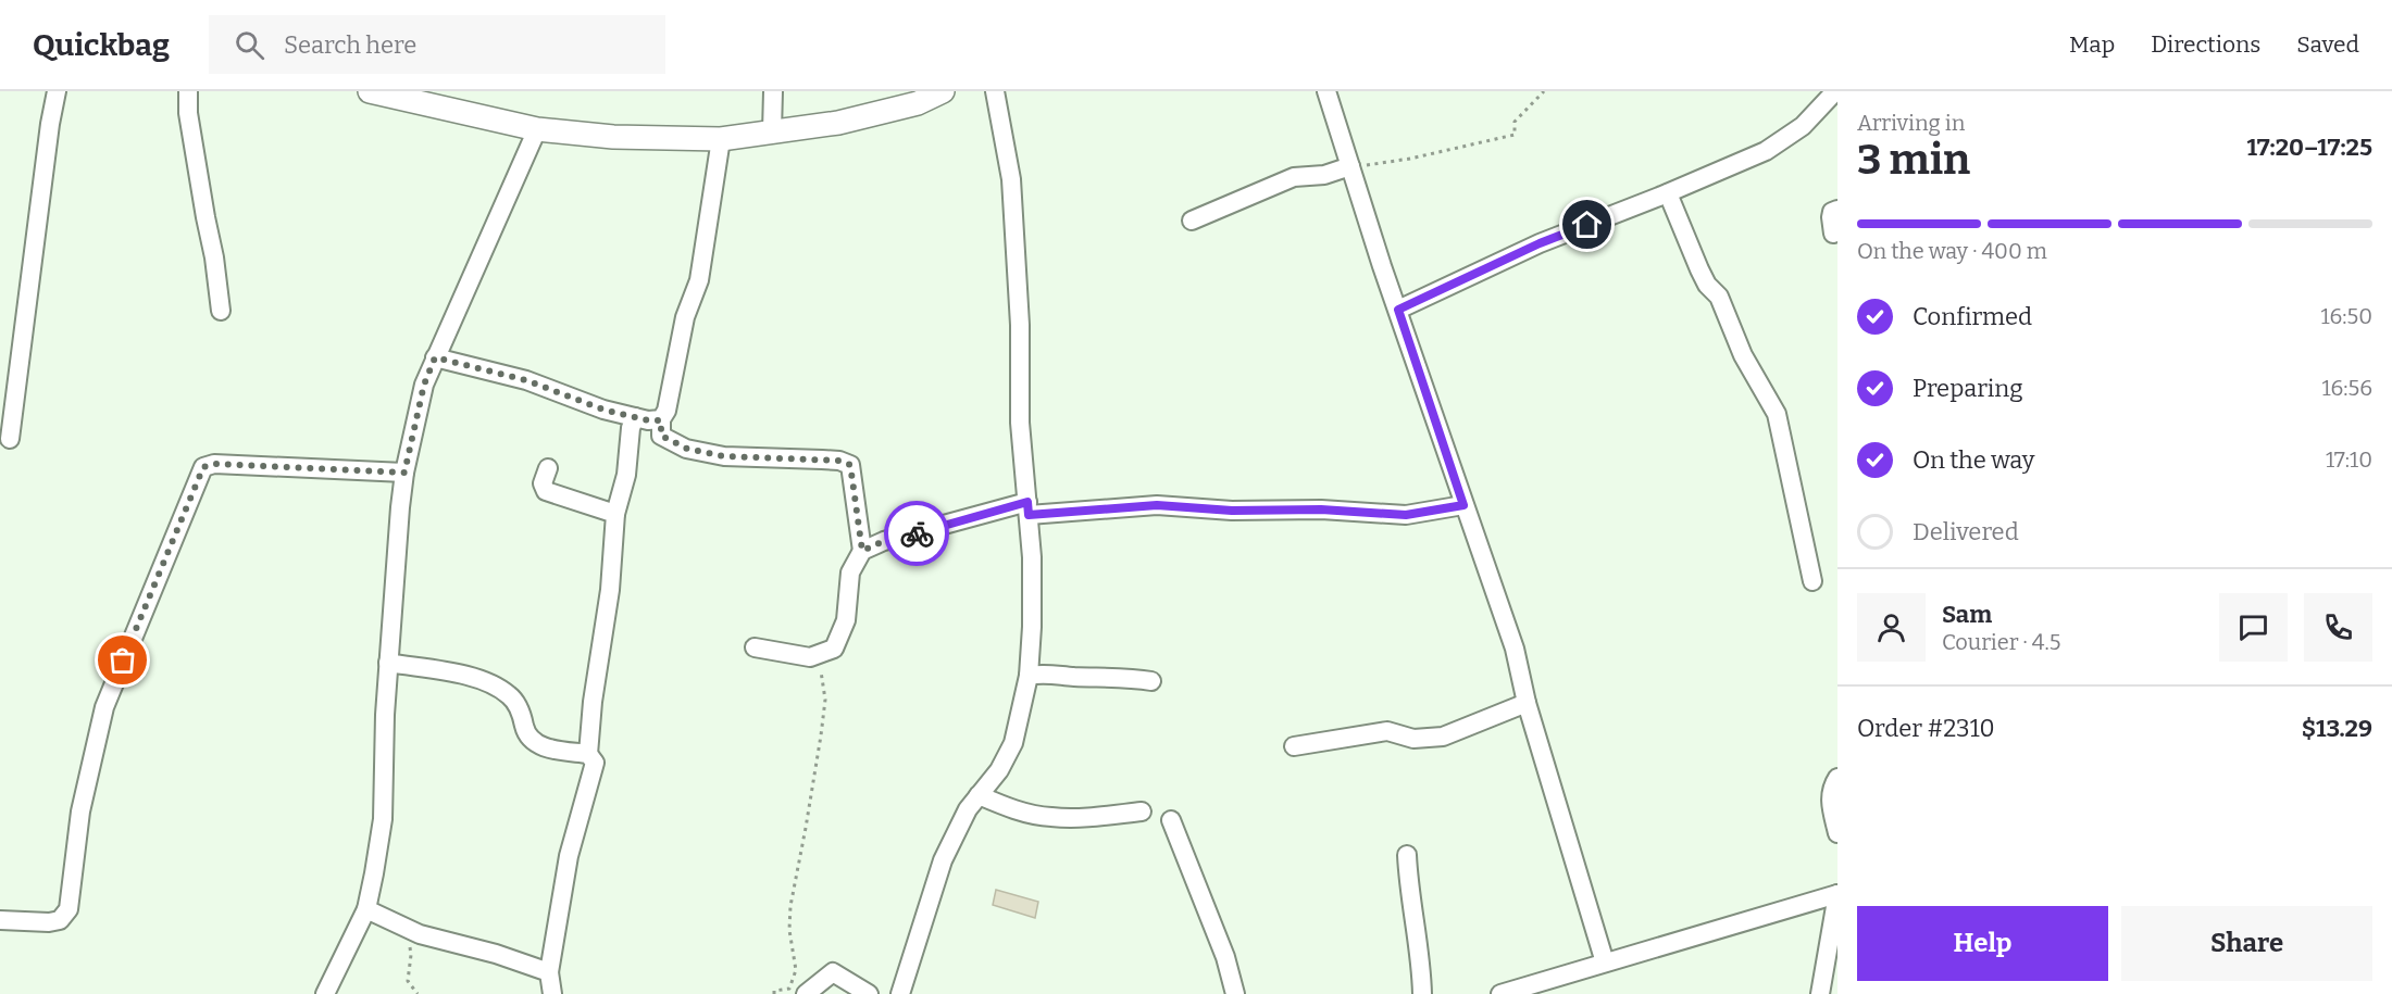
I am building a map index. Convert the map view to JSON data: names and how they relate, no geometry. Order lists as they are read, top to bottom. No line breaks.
{"page":{"header":"Quickbag","search":"Search here","nav":["Map","Directions","Saved"],"heading":["3 min","Arriving in","17:20–17:25"],"panel":["Sam","Courier · 4.5","Order #2310","$13.29"],"bar":"On the way · 400 m","list":[["Confirmed","16:50"],["Preparing","16:56"],["On the way","17:10"],"Delivered"],"buttons":["Help","Share"]}}
